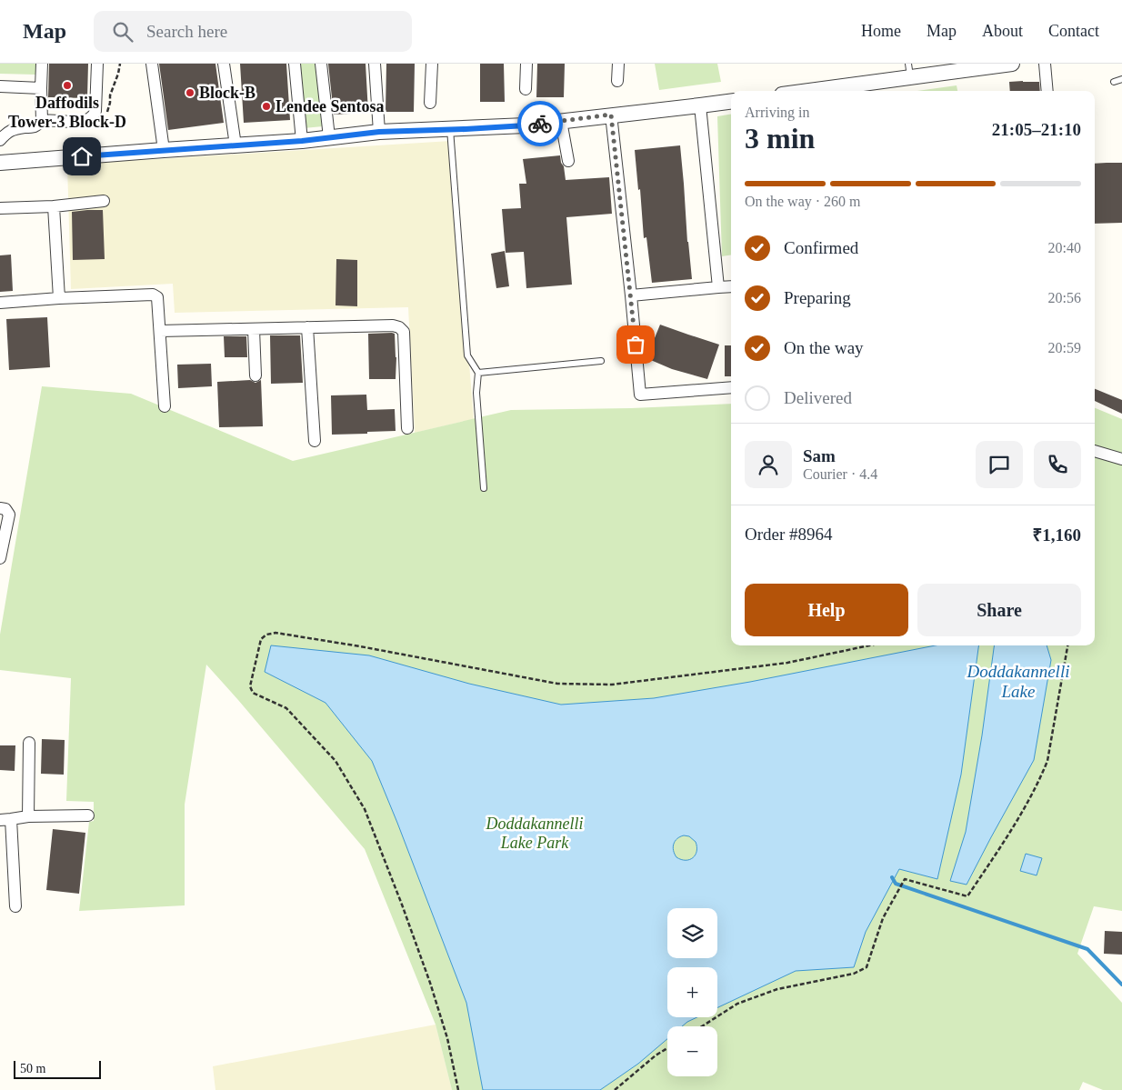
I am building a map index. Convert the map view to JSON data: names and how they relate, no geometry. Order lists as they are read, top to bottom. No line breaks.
{"water":["Doddakannelli Lake"],"parks":["Doddakannelli Lake Park"],"places":["Daffodils Tower-3 Block-D","Block-B","Lendee Sentosa"],"scale_bar":"50 m","page":{"header":"Map","search":"Search here","nav":["Home","Map","About","Contact"],"heading":["3 min","Arriving in","21:05–21:10"],"panel":["Sam","Courier · 4.4","Order #8964","₹1,160"],"bar":"On the way · 260 m","list":[["Confirmed","20:40"],["Preparing","20:56"],["On the way","20:59"],"Delivered"],"buttons":["Help","Share"],"map_buttons":["+","−"],"scale":"50 m"}}
